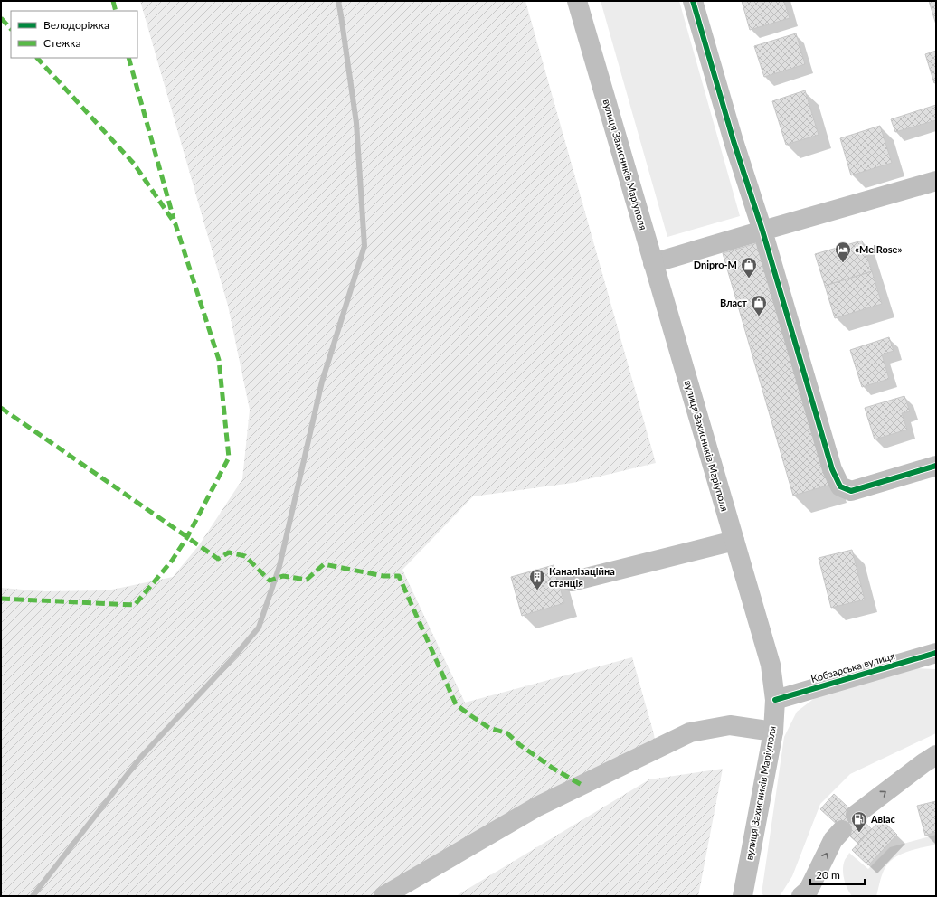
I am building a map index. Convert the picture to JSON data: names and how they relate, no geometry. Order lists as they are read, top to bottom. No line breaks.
{"streets":{"street":["вулиця Захисників Маріуполя","Кобзарська вулиця"]},"crossings":[["вулиця Захисників Маріуполя","Кобзарська вулиця"]],"places":{"hotel":["«MelRose»"],"shop":["Dnipro-M","Власт"],"building":["Каналізаційна станція"],"fuel station":["Авіас"]},"legend":["Велодоріжка","Стежка"],"scale_bar":"20 m"}
